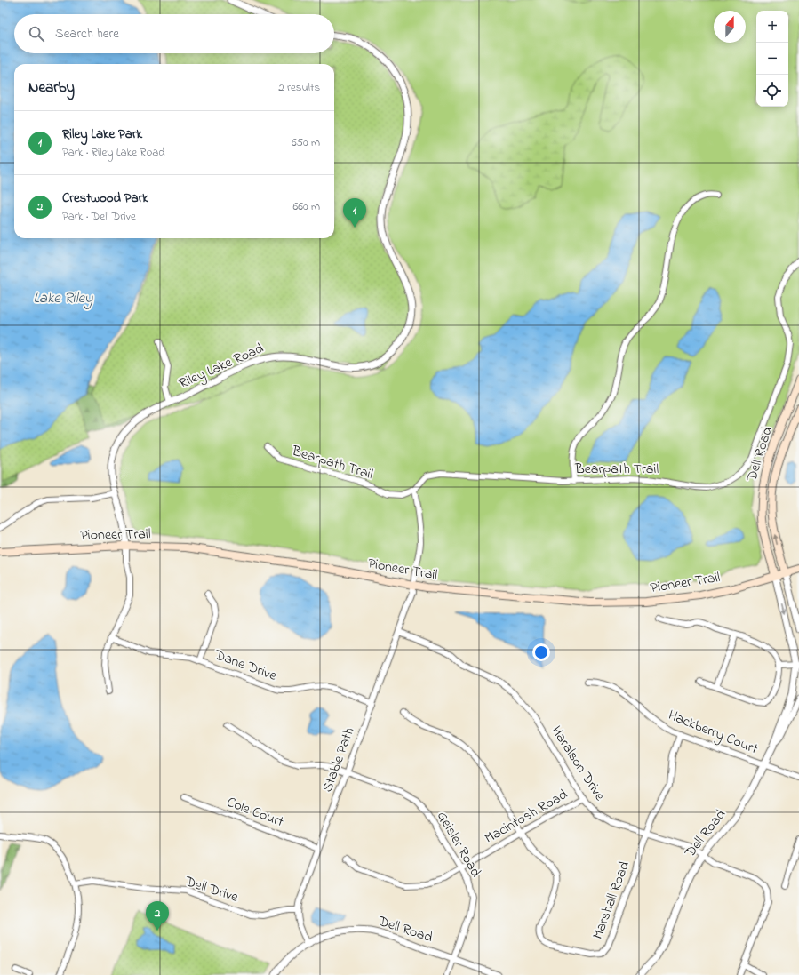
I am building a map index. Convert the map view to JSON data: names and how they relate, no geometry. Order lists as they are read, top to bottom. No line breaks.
{"streets":{"main road":["Dell Road","Pioneer Trail"],"street":["Riley Lake Road","Bearpath Trail","Dane Drive","Hackberry Court","Stable Path","Haralson Drive","Cole Court","Macintosh Road","Geisler Road","Dell Drive","Marshall Road"]},"crossings":[["Riley Lake Road","Pioneer Trail"],["Riley Lake Road","Dane Drive"],["Dell Road","Pioneer Trail"],["Dell Road","Hackberry Court"],["Dell Road","Stable Path"],["Dell Road","Haralson Drive"],["Dell Road","Geisler Road"],["Pioneer Trail","Stable Path"],["Dane Drive","Stable Path"],["Hackberry Court","Marshall Road"],["Stable Path","Haralson Drive"],["Stable Path","Cole Court"],["Stable Path","Geisler Road"],["Stable Path","Dell Drive"],["Haralson Drive","Macintosh Road"],["Haralson Drive","Marshall Road"],["Macintosh Road","Geisler Road"],["Macintosh Road","Marshall Road"]],"water":["Lake Riley"],"north":"top","page":{"map_buttons":["+","−"],"search":"Search here","heading":["Nearby","2 results"],"list":[{"mark":"1","name":"Riley Lake Park","note":"Park · Riley Lake Road","value":"650 m"},{"mark":"2","name":"Crestwood Park","note":"Park · Dell Drive","value":"660 m"}],"pins":["1","2"]}}
